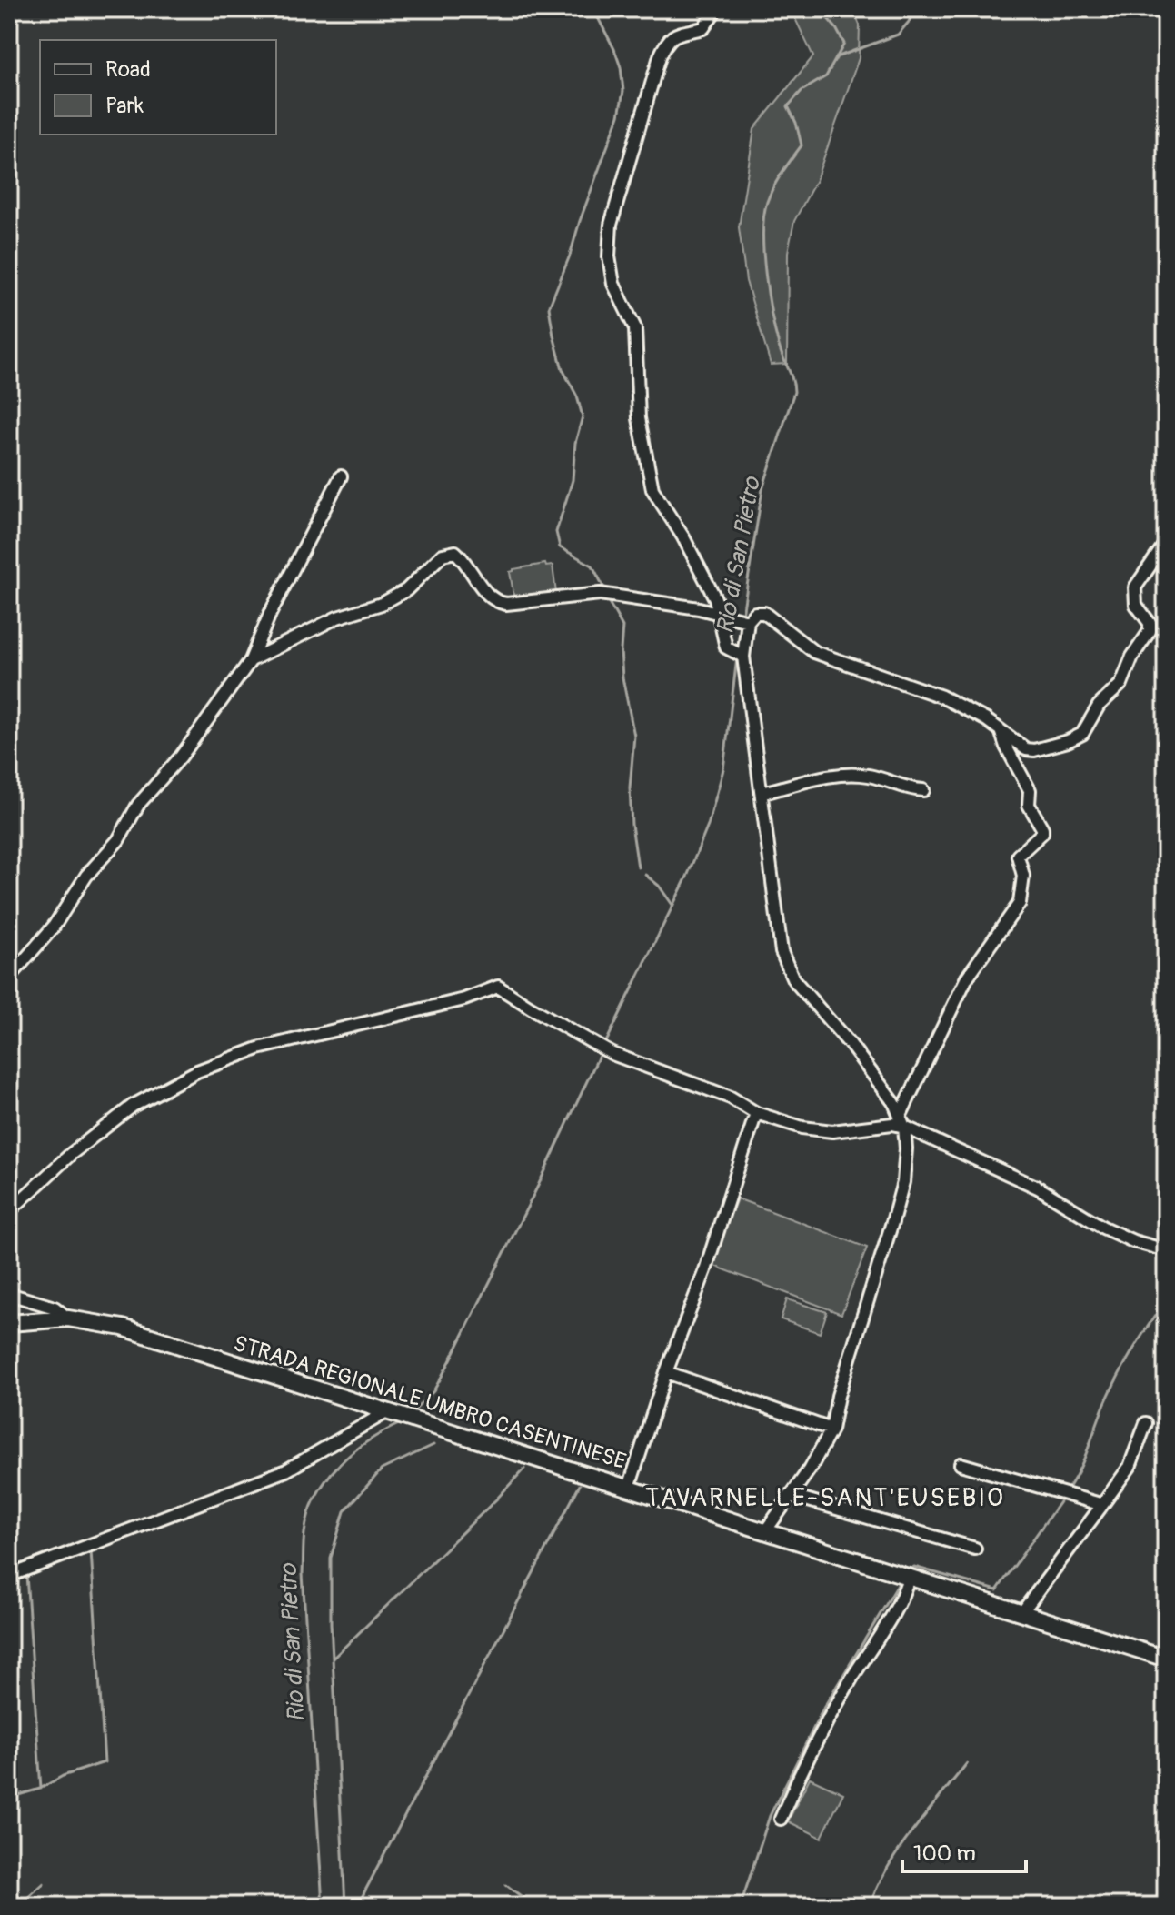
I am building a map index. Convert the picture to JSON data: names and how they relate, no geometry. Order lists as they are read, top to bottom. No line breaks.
{"streets":{"main road":["STRADA REGIONALE UMBRO CASENTINESE"]},"districts":["TAVARNELLE-SANT'EUSEBIO"],"water":["Rio di San Pietro"],"legend":["Road","Park"],"scale_bar":"100 m"}
